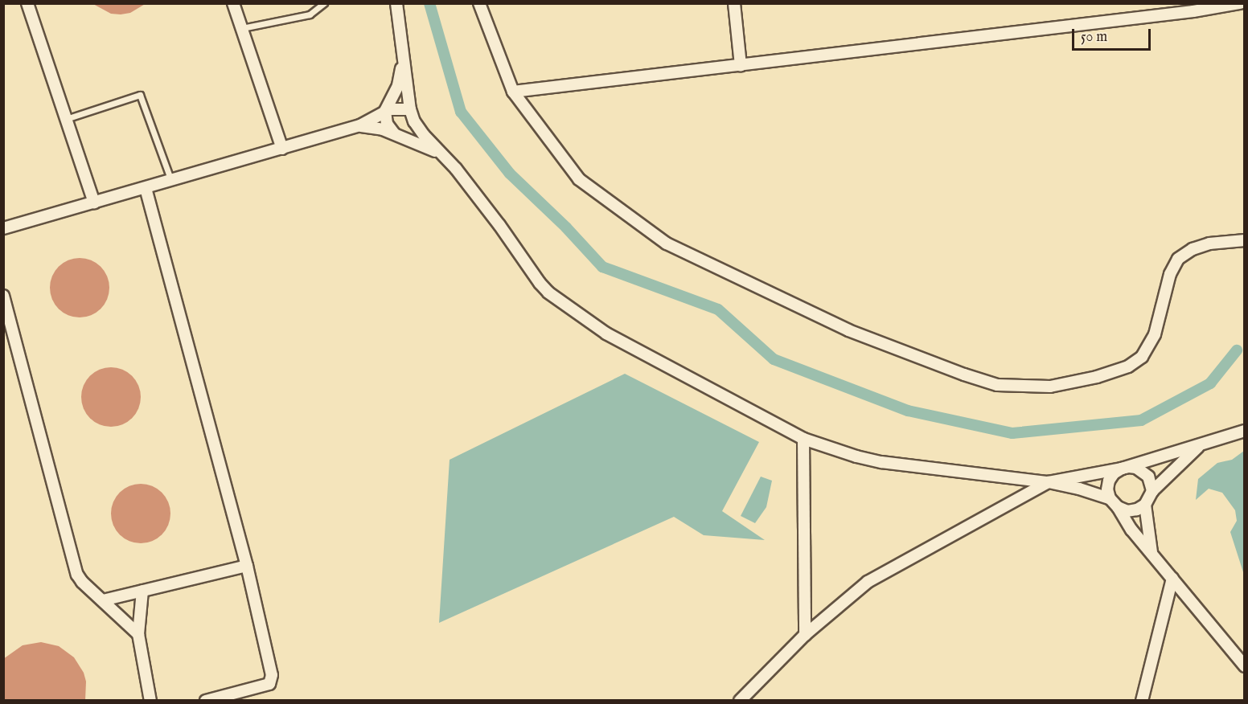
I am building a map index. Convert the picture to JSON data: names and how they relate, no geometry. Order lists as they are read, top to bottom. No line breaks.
{"scale_bar":"50 m"}
